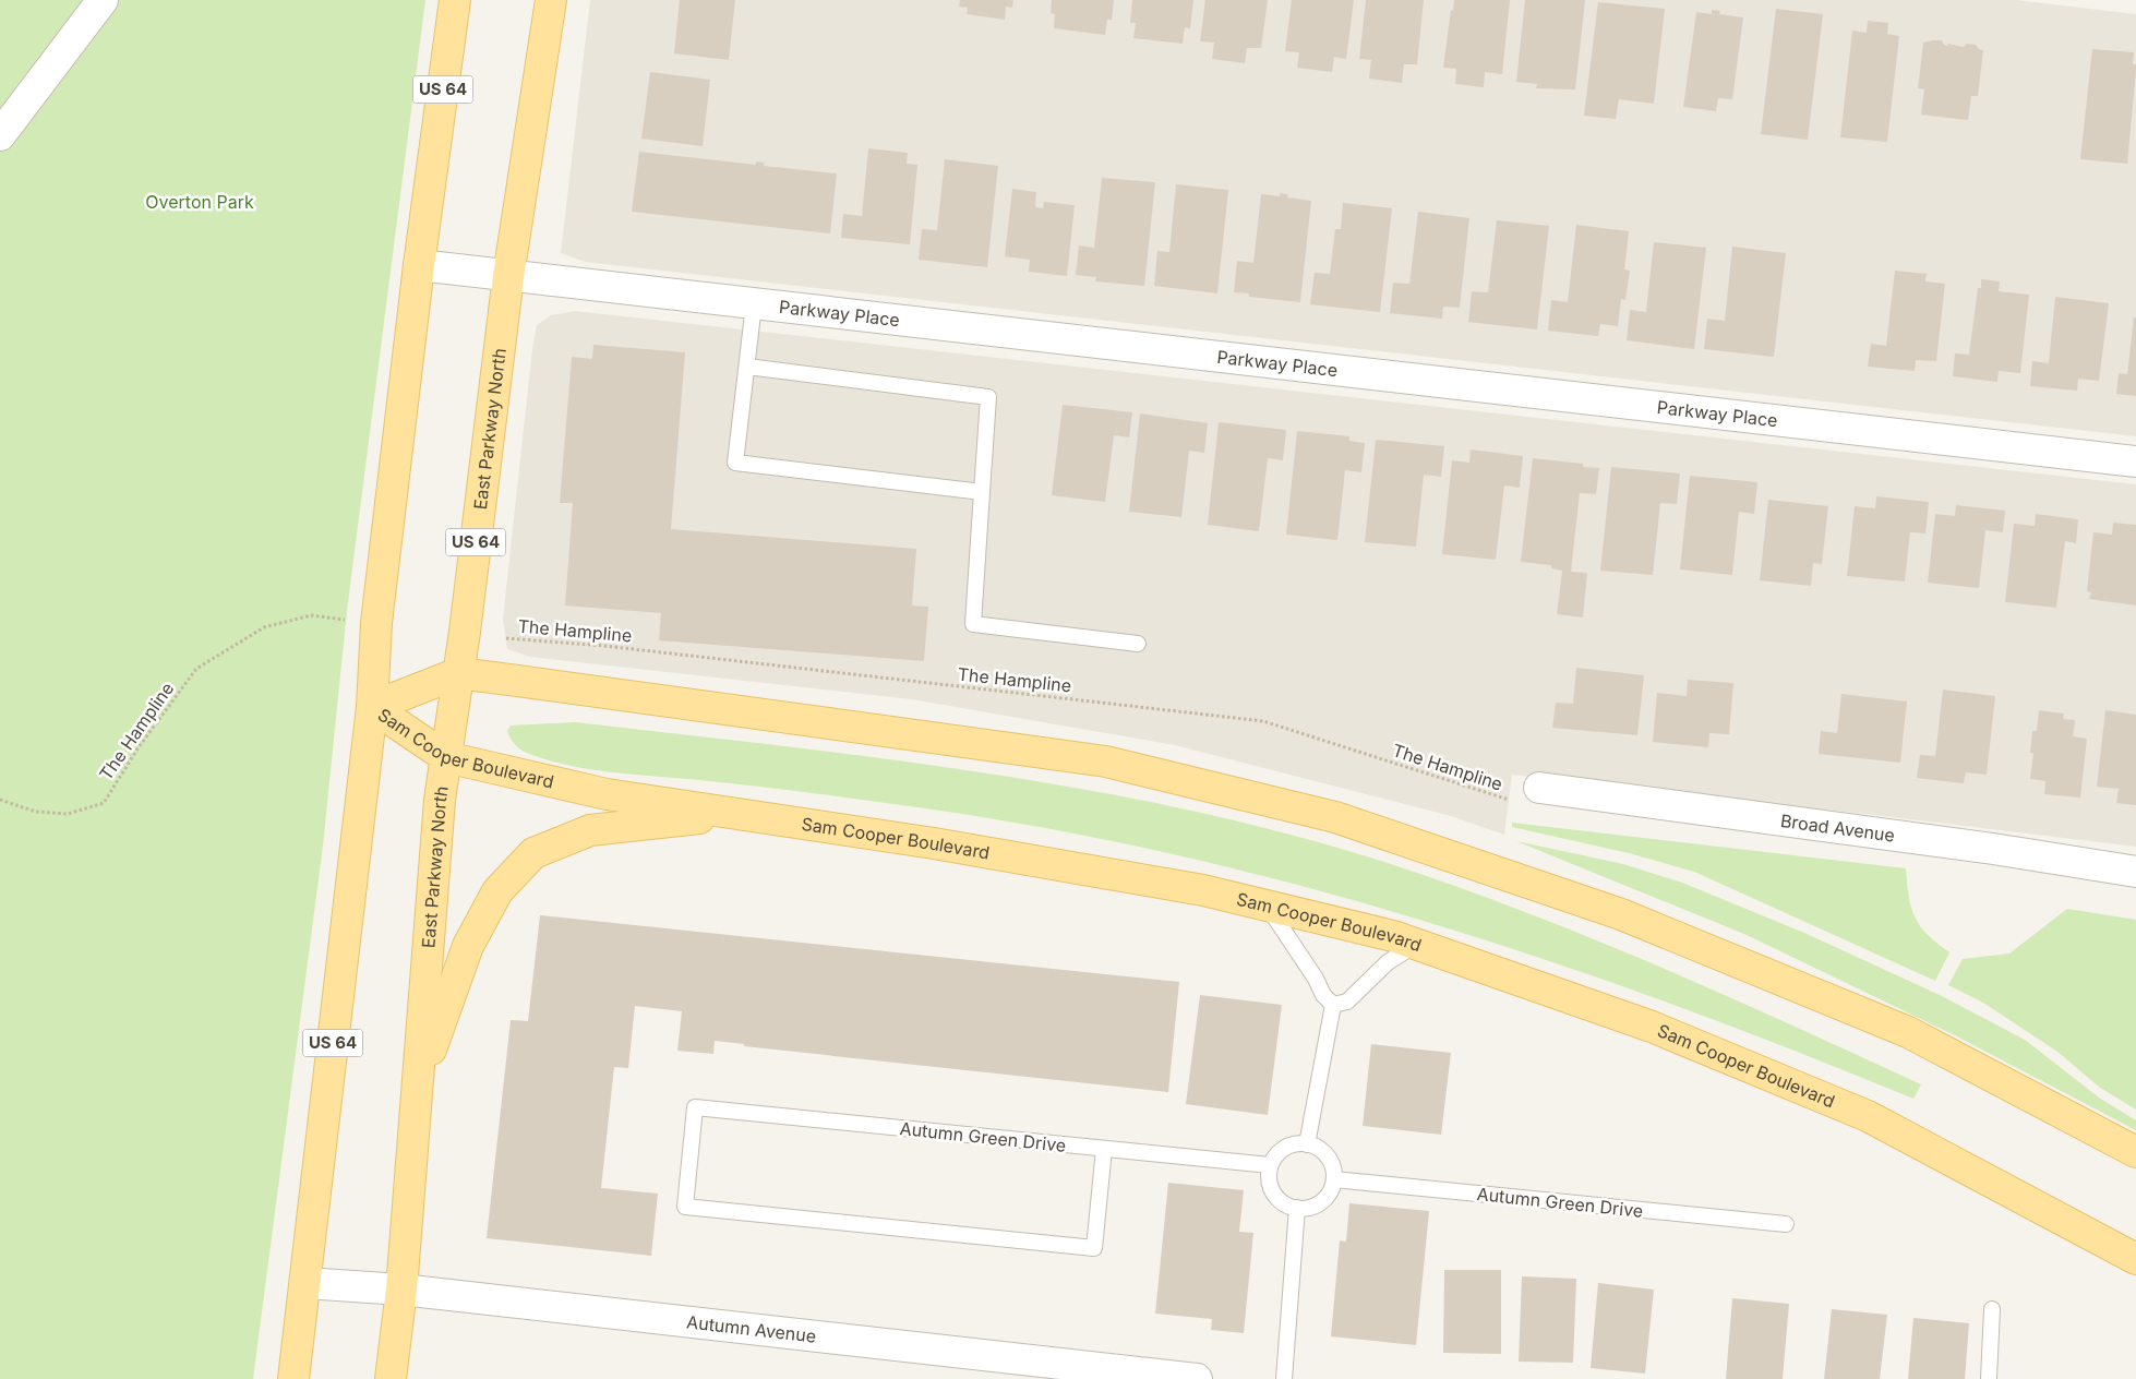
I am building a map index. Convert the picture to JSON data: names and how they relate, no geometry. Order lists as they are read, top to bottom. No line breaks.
{"streets":{"main road":["US 64","East Parkway North","Sam Cooper Boulevard"],"street":["Parkway Place","Broad Avenue","Autumn Avenue"],"lane":["Autumn Green Drive"],"path":["The Hampline"]},"crossings":[["US 64","Parkway Place"],["US 64","Sam Cooper Boulevard"],["US 64","Autumn Avenue"],["Parkway Place","East Parkway North"],["East Parkway North","Sam Cooper Boulevard"],["East Parkway North","Autumn Avenue"]],"parks":["Overton Park"]}
